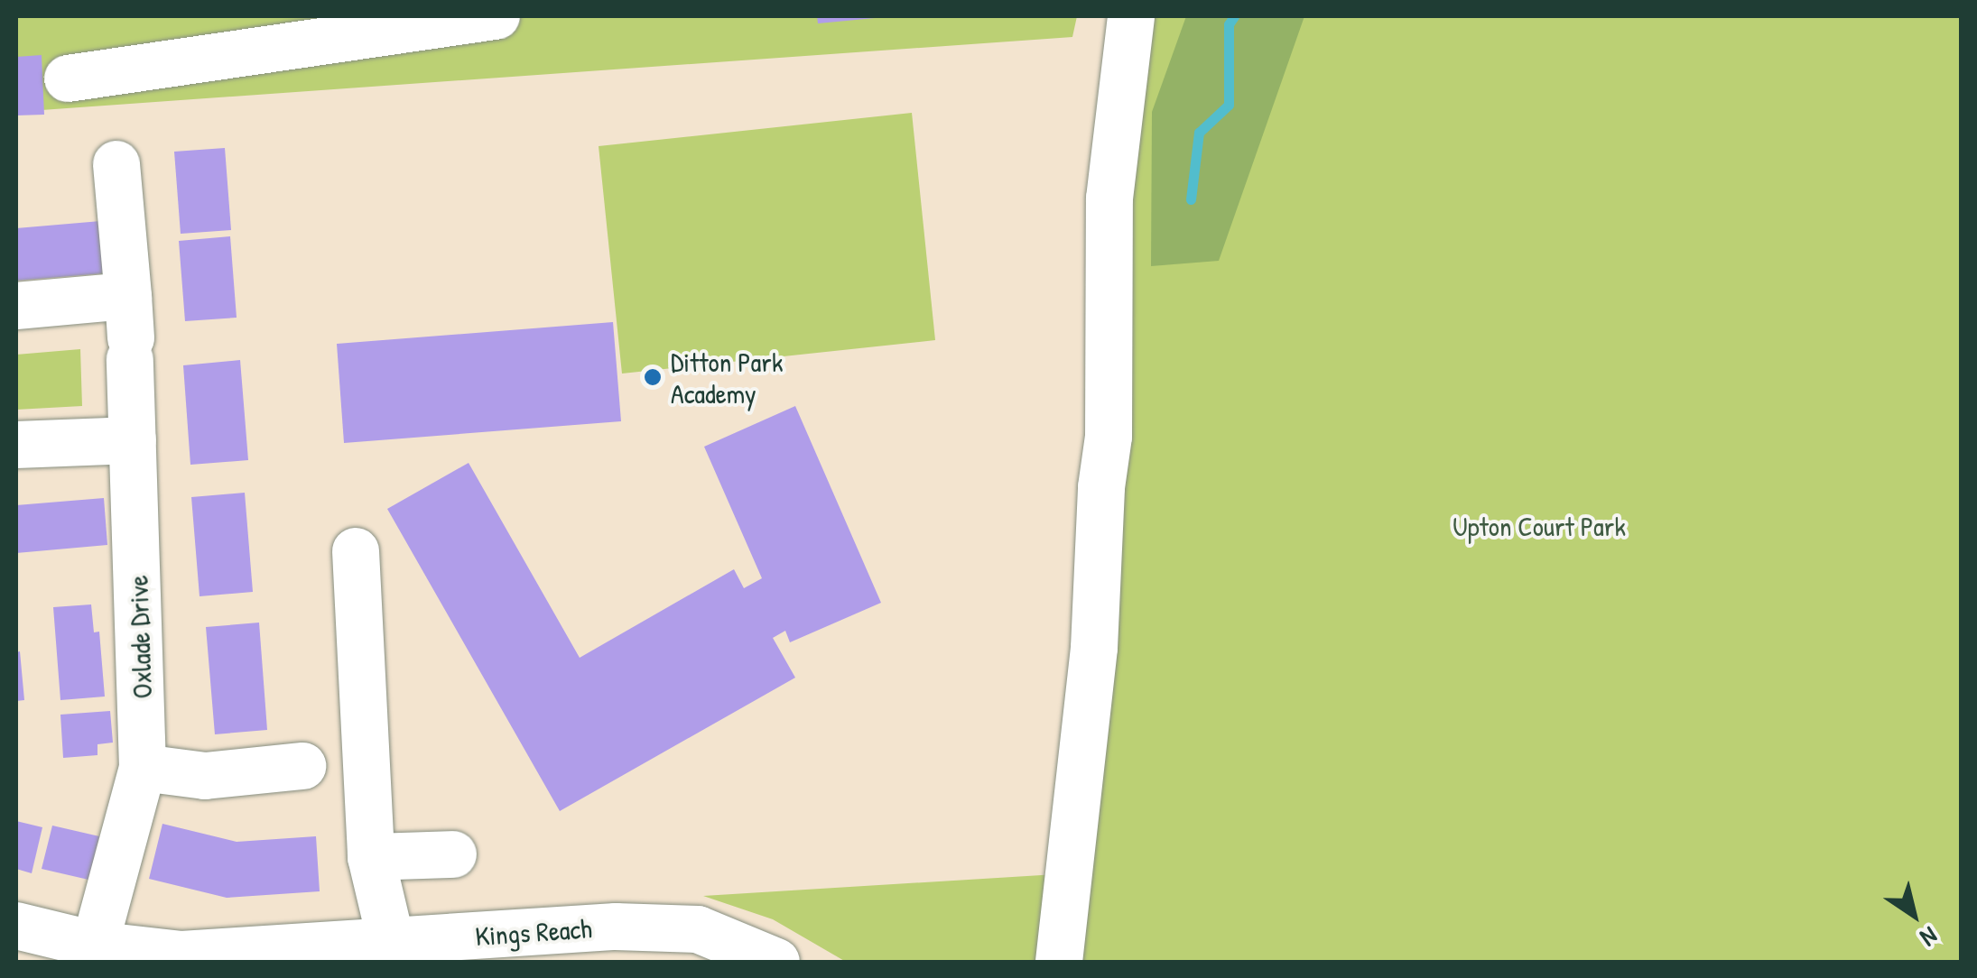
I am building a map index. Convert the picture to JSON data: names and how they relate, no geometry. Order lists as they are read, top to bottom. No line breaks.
{"streets":{"street":["Oxlade Drive","Kings Reach"]},"crossings":[["Oxlade Drive","Kings Reach"]],"parks":["Upton Court Park"],"places":["Ditton Park Academy"],"north":"bottom right"}
